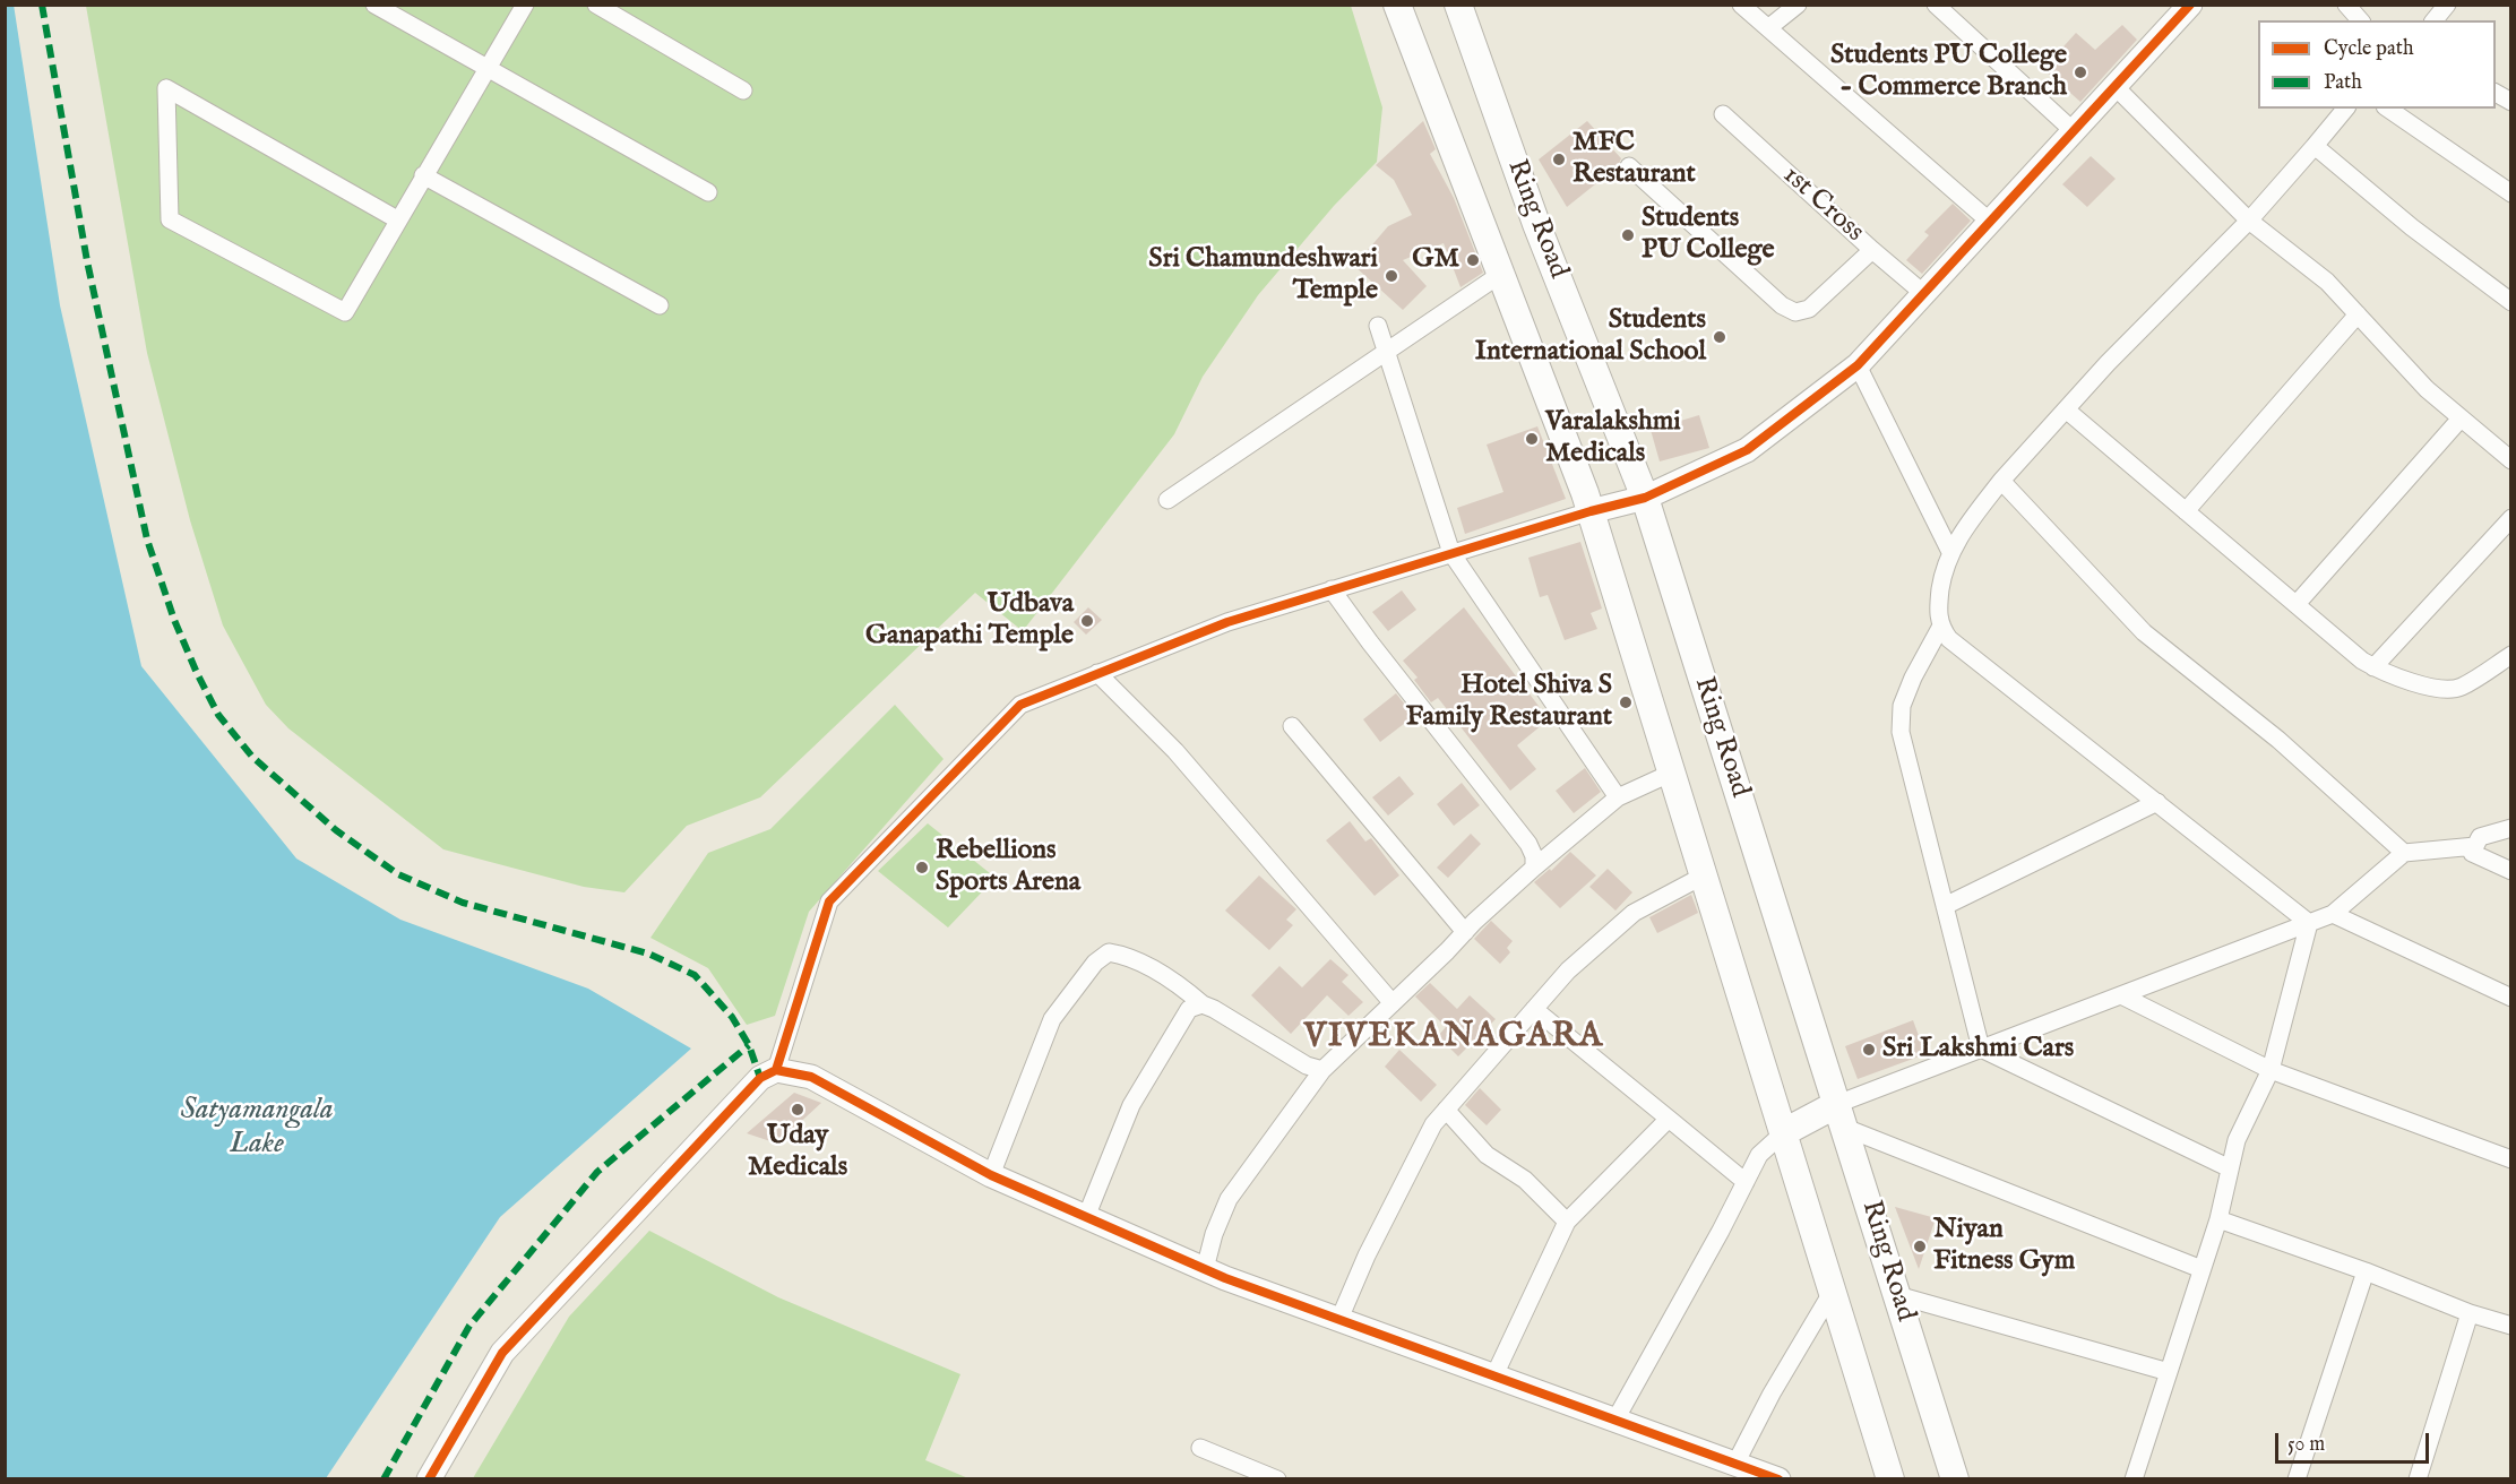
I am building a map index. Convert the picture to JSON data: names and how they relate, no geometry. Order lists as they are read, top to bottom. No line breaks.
{"streets":{"main road":["Ring Road"],"street":["1st Cross"]},"districts":["VIVEKANAGARA"],"water":["Satyamangala Lake"],"places":["Students PU College - Commerce Branch","MFC Restaurant","Students PU College","GM","Sri Chamundeshwari Temple","Students International School","Varalakshmi Medicals","Udbava Ganapathi Temple","Hotel Shiva S Family Restaurant","Rebellions Sports Arena","Sri Lakshmi Cars","Uday Medicals","Niyan Fitness Gym"],"legend":["Cycle path","Path"],"scale_bar":"50 m"}
